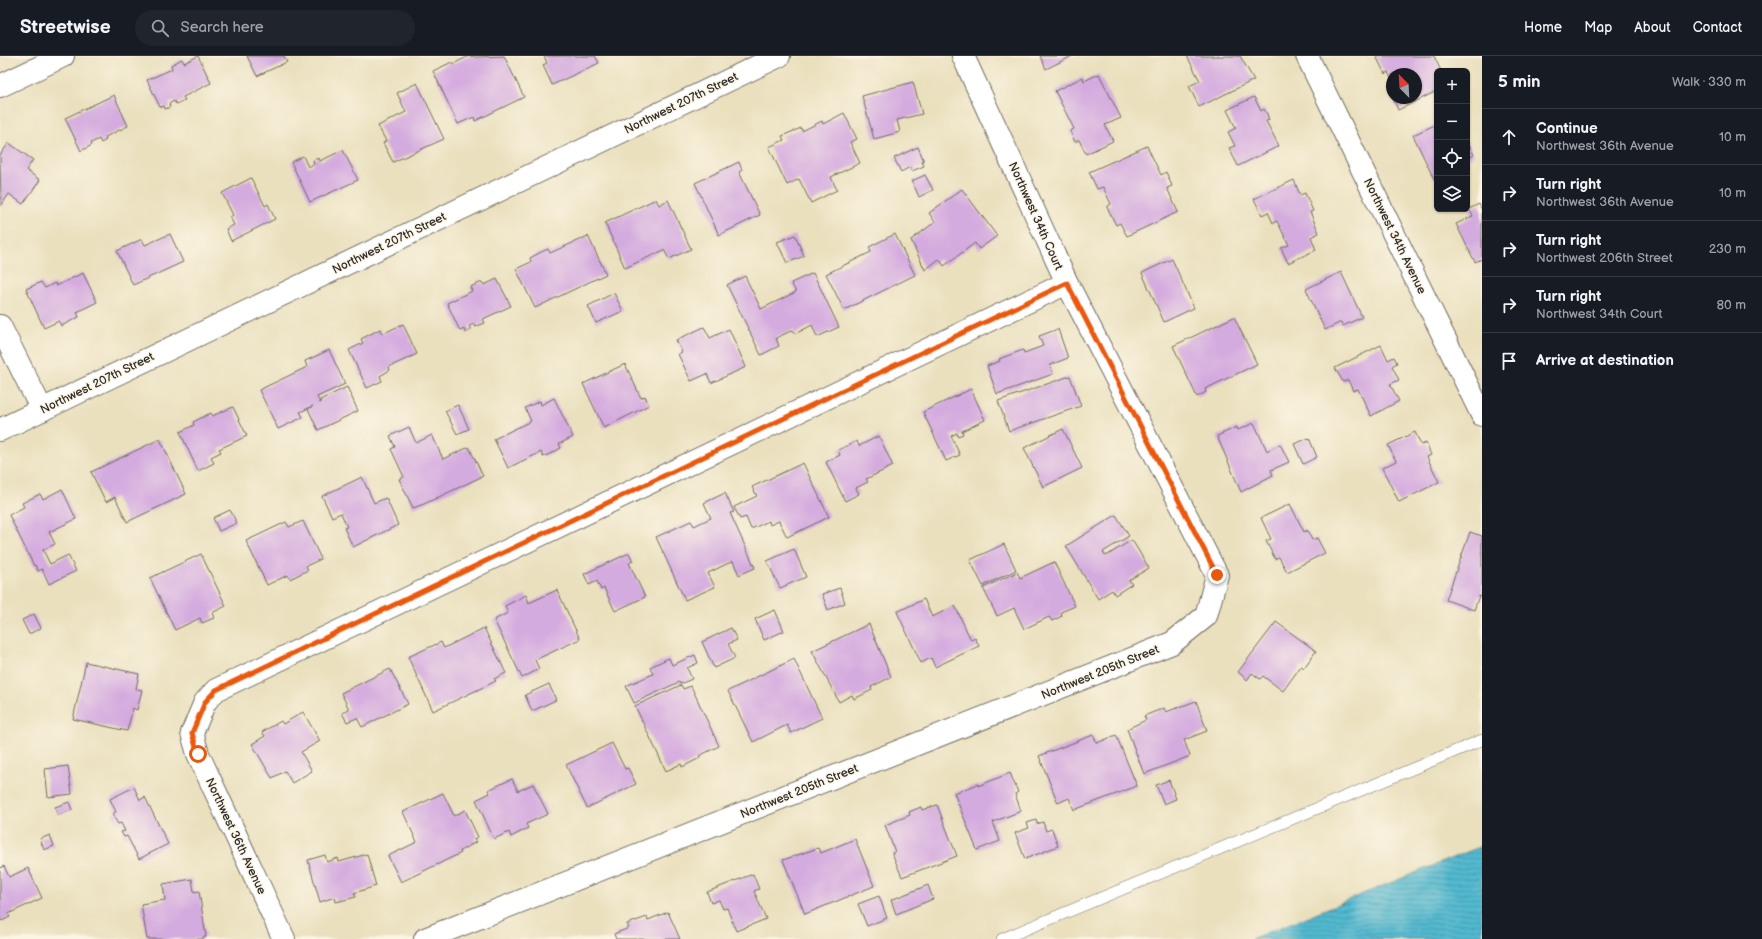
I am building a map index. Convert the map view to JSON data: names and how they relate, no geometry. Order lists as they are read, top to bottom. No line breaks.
{"streets":{"street":["Northwest 207th Street","Northwest 34th Court","Northwest 34th Avenue","Northwest 205th Street","Northwest 36th Avenue"]},"crossings":[["Northwest 34th Court","Northwest 205th Street"],["Northwest 34th Court","Northwest 36th Avenue"]],"north":"top left","page":{"header":"Streetwise","search":"Search here","nav":["Home","Map","About","Contact"],"heading":["5 min","Walk · 330 m"],"map_buttons":["+","−"],"list":[["Continue","Northwest 36th Avenue","10 m"],["Turn right","Northwest 36th Avenue","10 m"],["Turn right","Northwest 206th Street","230 m"],["Turn right","Northwest 34th Court","80 m"],"Arrive at destination"]}}
